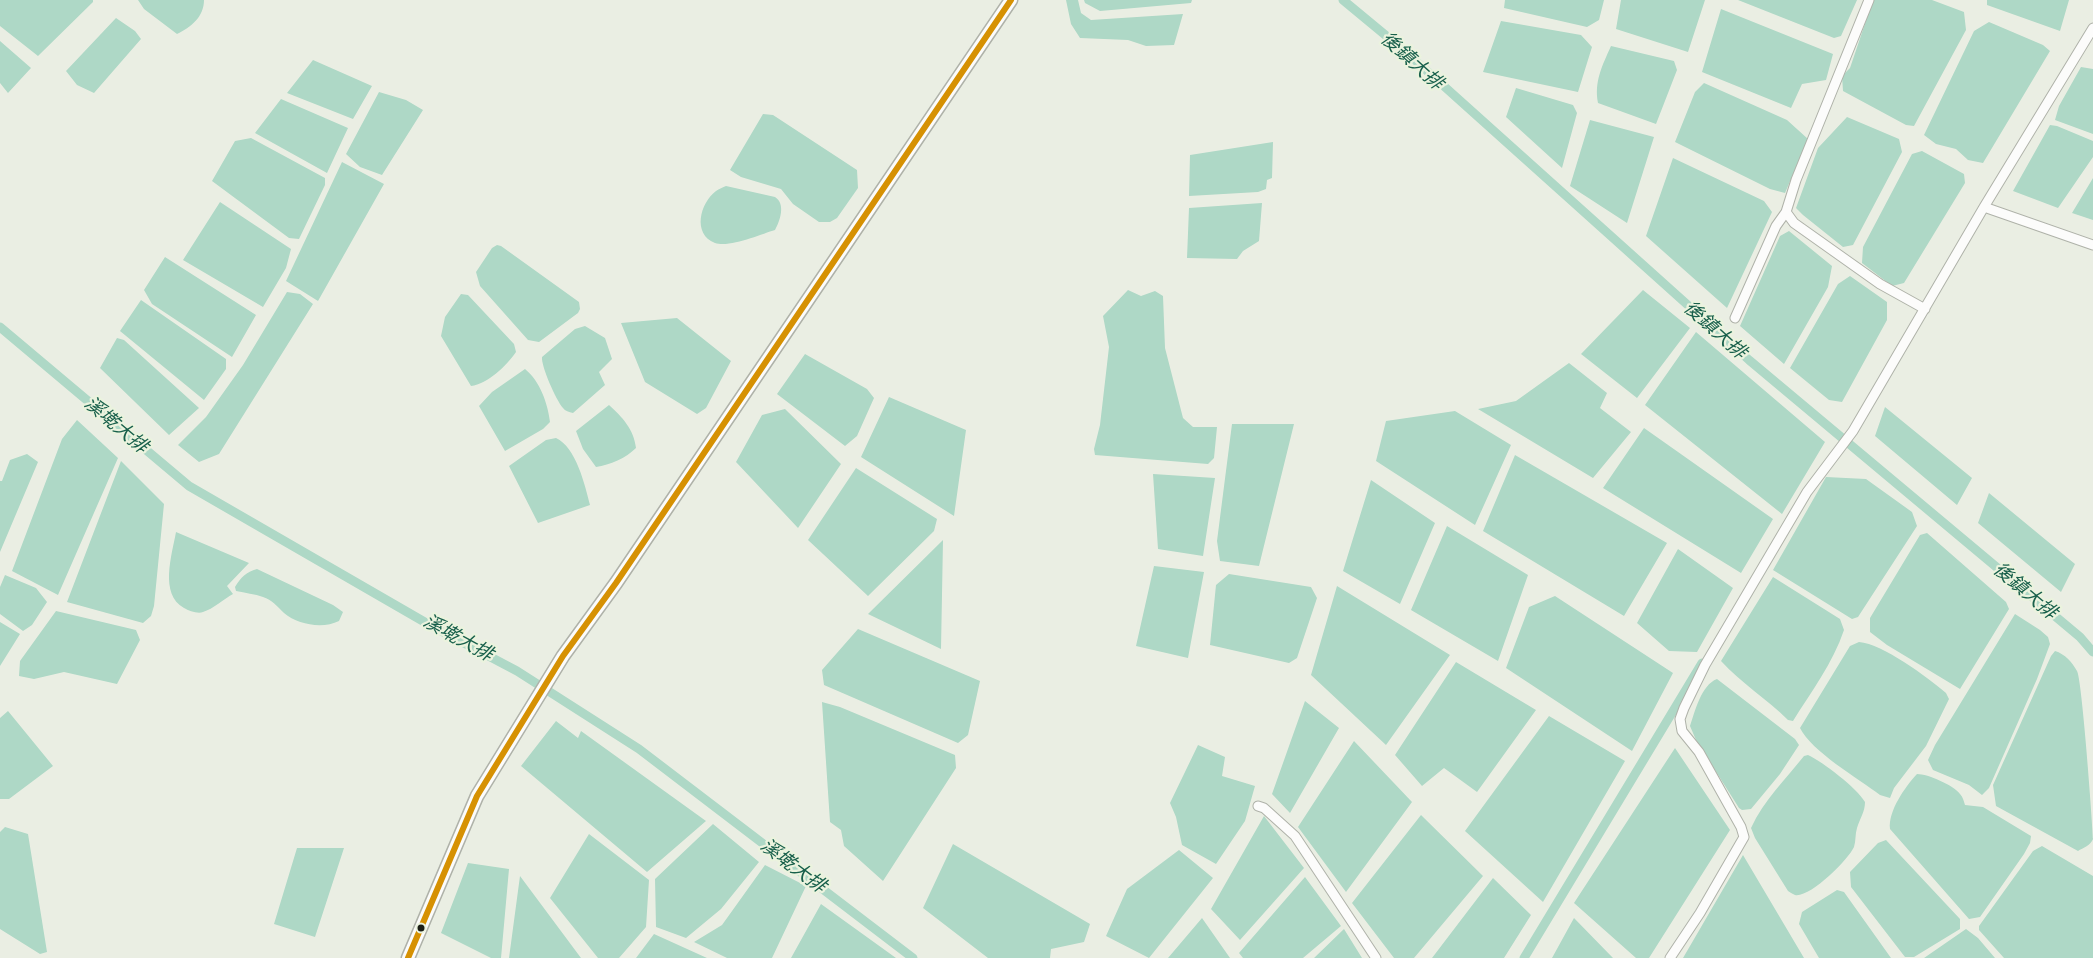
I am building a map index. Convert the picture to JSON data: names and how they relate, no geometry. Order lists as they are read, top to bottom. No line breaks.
{"water":["後鎮大排","溪墘大排"]}
